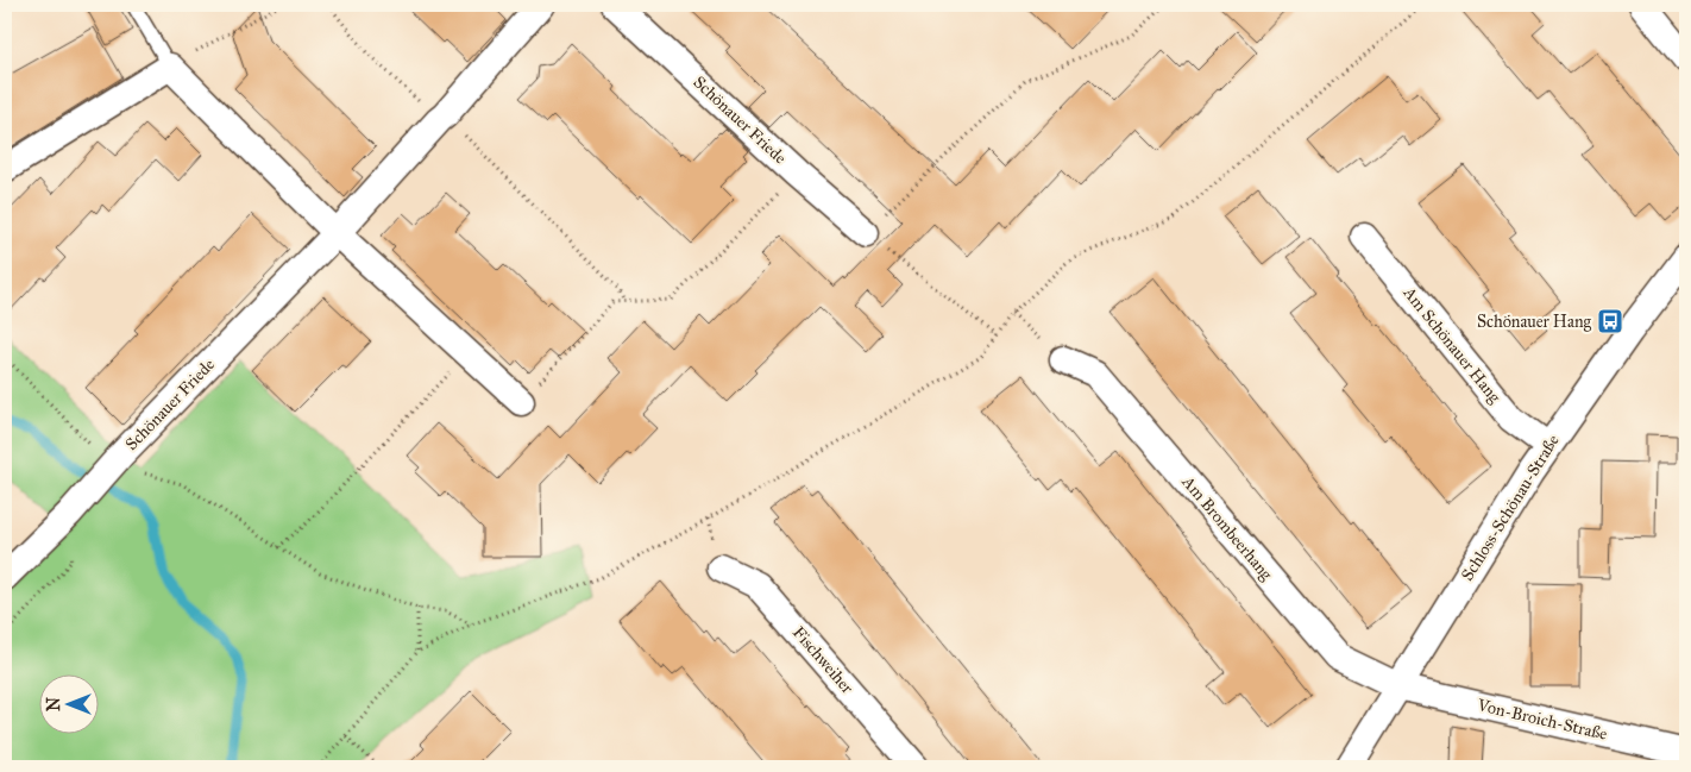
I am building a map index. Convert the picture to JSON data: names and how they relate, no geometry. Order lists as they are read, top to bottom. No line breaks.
{"streets":{"street":["Schönauer Friede","Am Schönauer Hang","Schloss-Schönau-Straße","Am Brombeerhang","Fischweiher","Von-Broich-Straße"]},"crossings":[["Am Schönauer Hang","Schloss-Schönau-Straße"],["Schloss-Schönau-Straße","Am Brombeerhang"],["Schloss-Schönau-Straße","Von-Broich-Straße"],["Am Brombeerhang","Von-Broich-Straße"]],"places":{"bus stop":["Schönauer Hang"]},"north":"left"}
